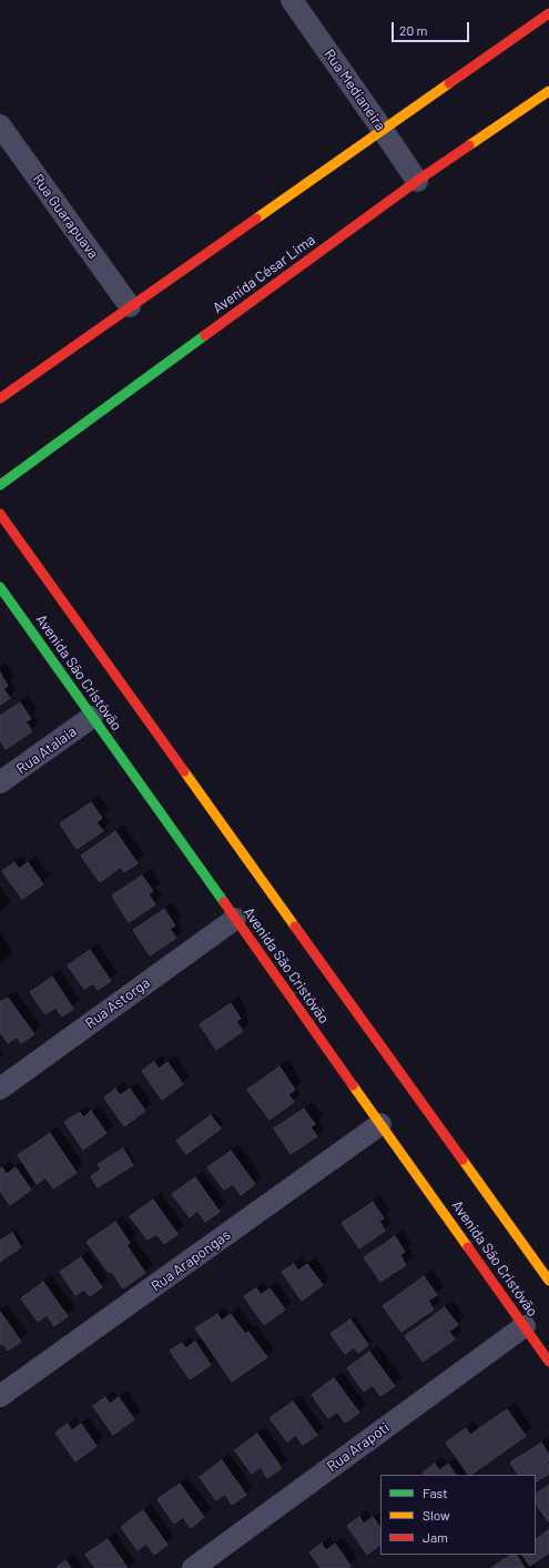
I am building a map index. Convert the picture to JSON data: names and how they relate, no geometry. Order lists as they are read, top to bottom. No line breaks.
{"streets":{"street":["Rua Medianeira","Rua Guarapuava","Avenida César Lima","Avenida São Cristóvão","Rua Atalaia","Rua Astorga","Rua Arapongas","Rua Arapoti"]},"crossings":[["Rua Medianeira","Avenida César Lima"],["Avenida São Cristóvão","Rua Atalaia"],["Avenida São Cristóvão","Rua Astorga"],["Avenida São Cristóvão","Rua Arapongas"],["Avenida São Cristóvão","Rua Arapoti"]],"legend":["Fast","Slow","Jam"],"scale_bar":"20 m"}
